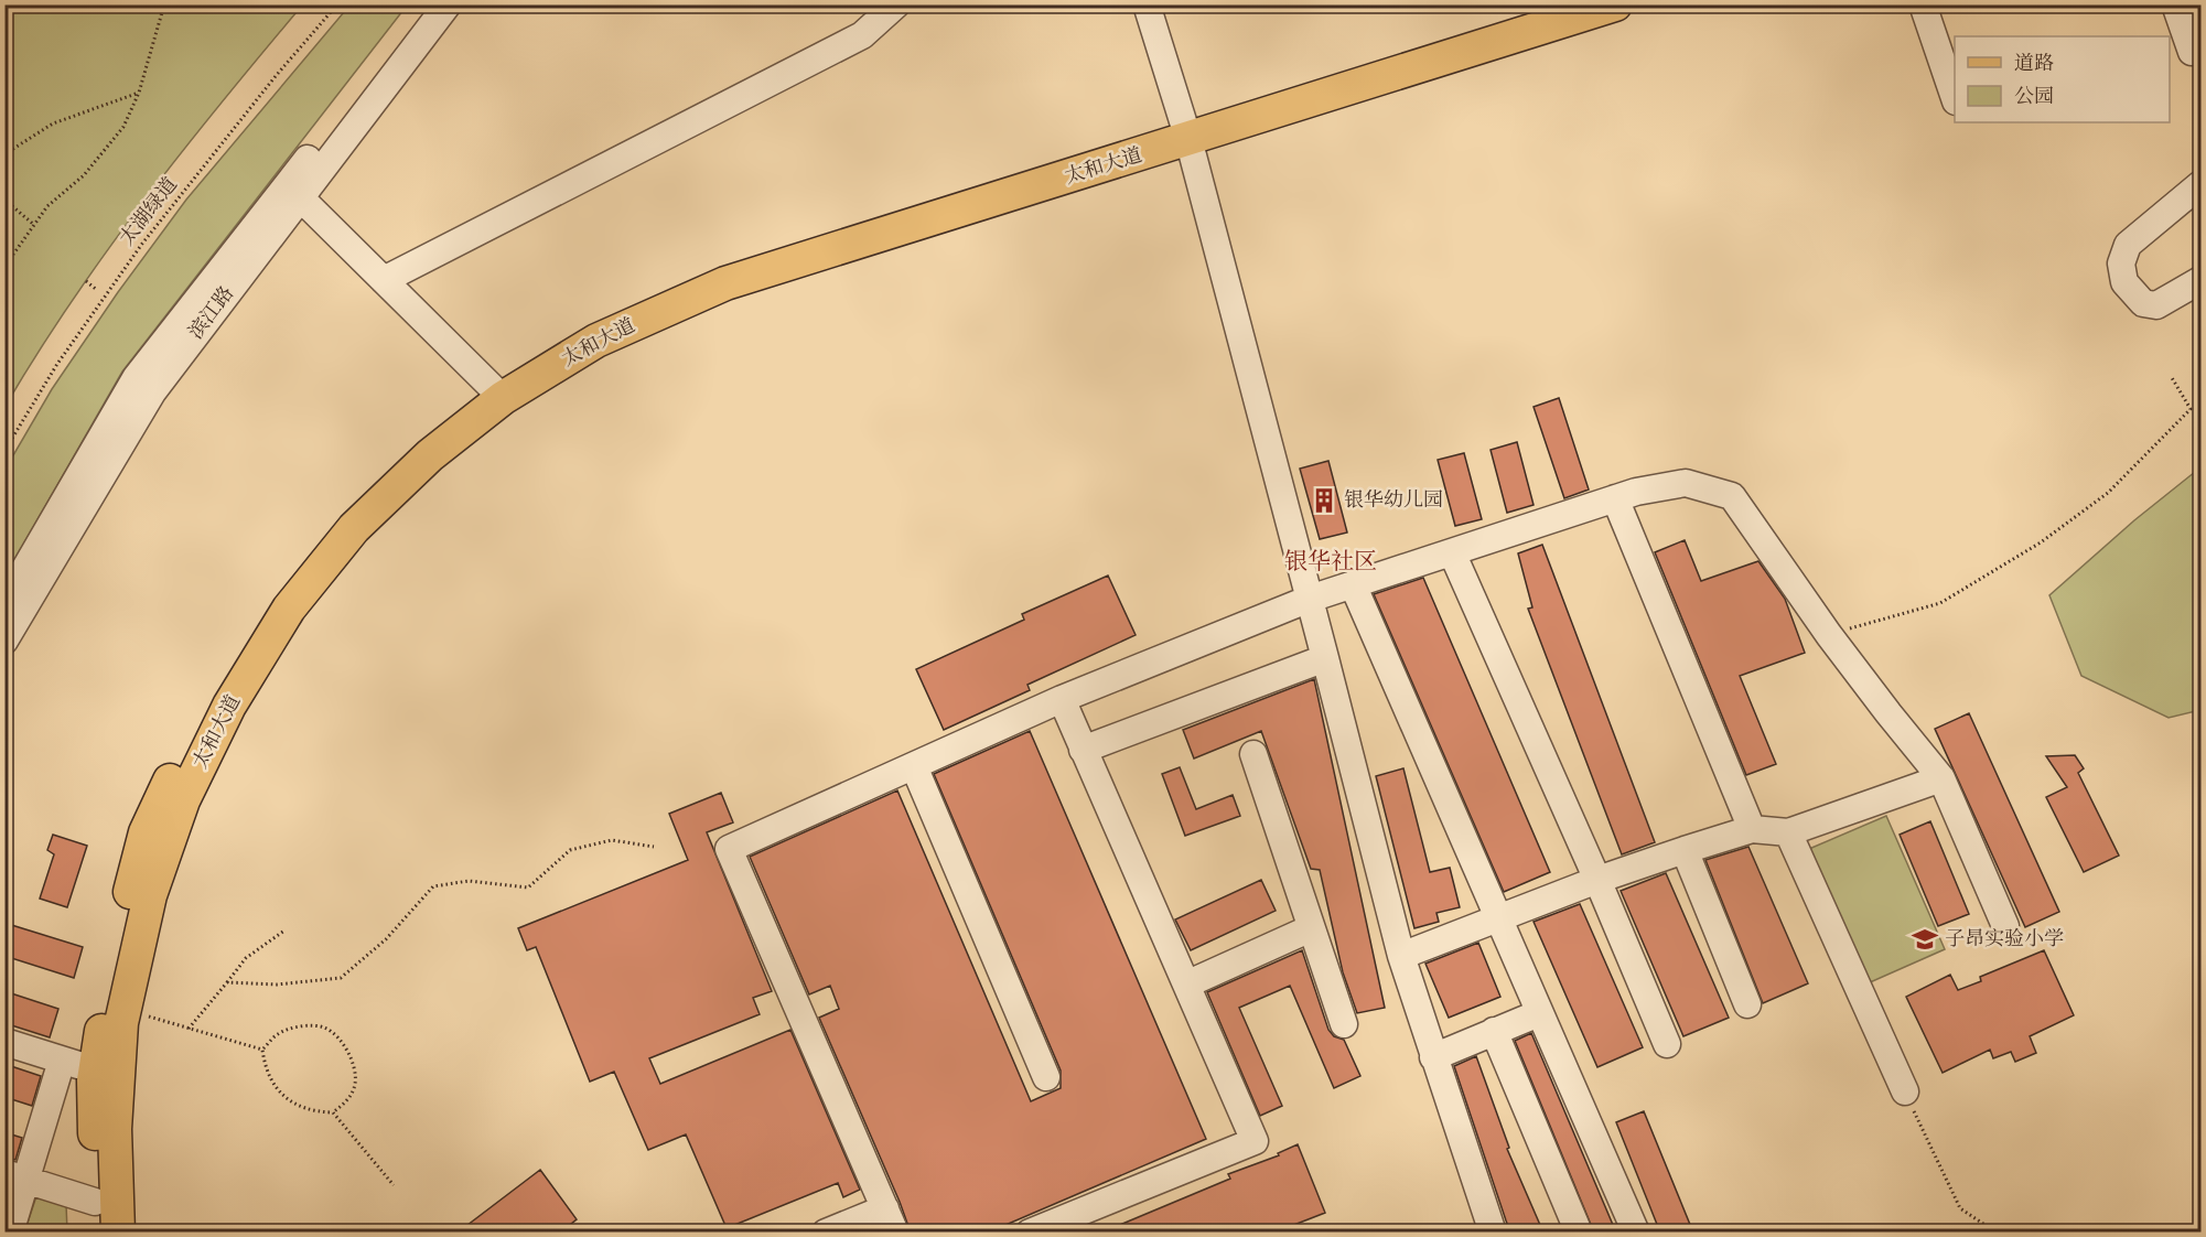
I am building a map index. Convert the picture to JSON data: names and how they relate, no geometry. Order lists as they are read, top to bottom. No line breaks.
{"streets":{"main road":["太和大道"],"street":["滨江路"],"path":["太湖绿道"]},"districts":["银华社区"],"places":{"building":["银华幼儿园"],"school or university":["子昂实验小学"]},"legend":["道路","公园"]}
